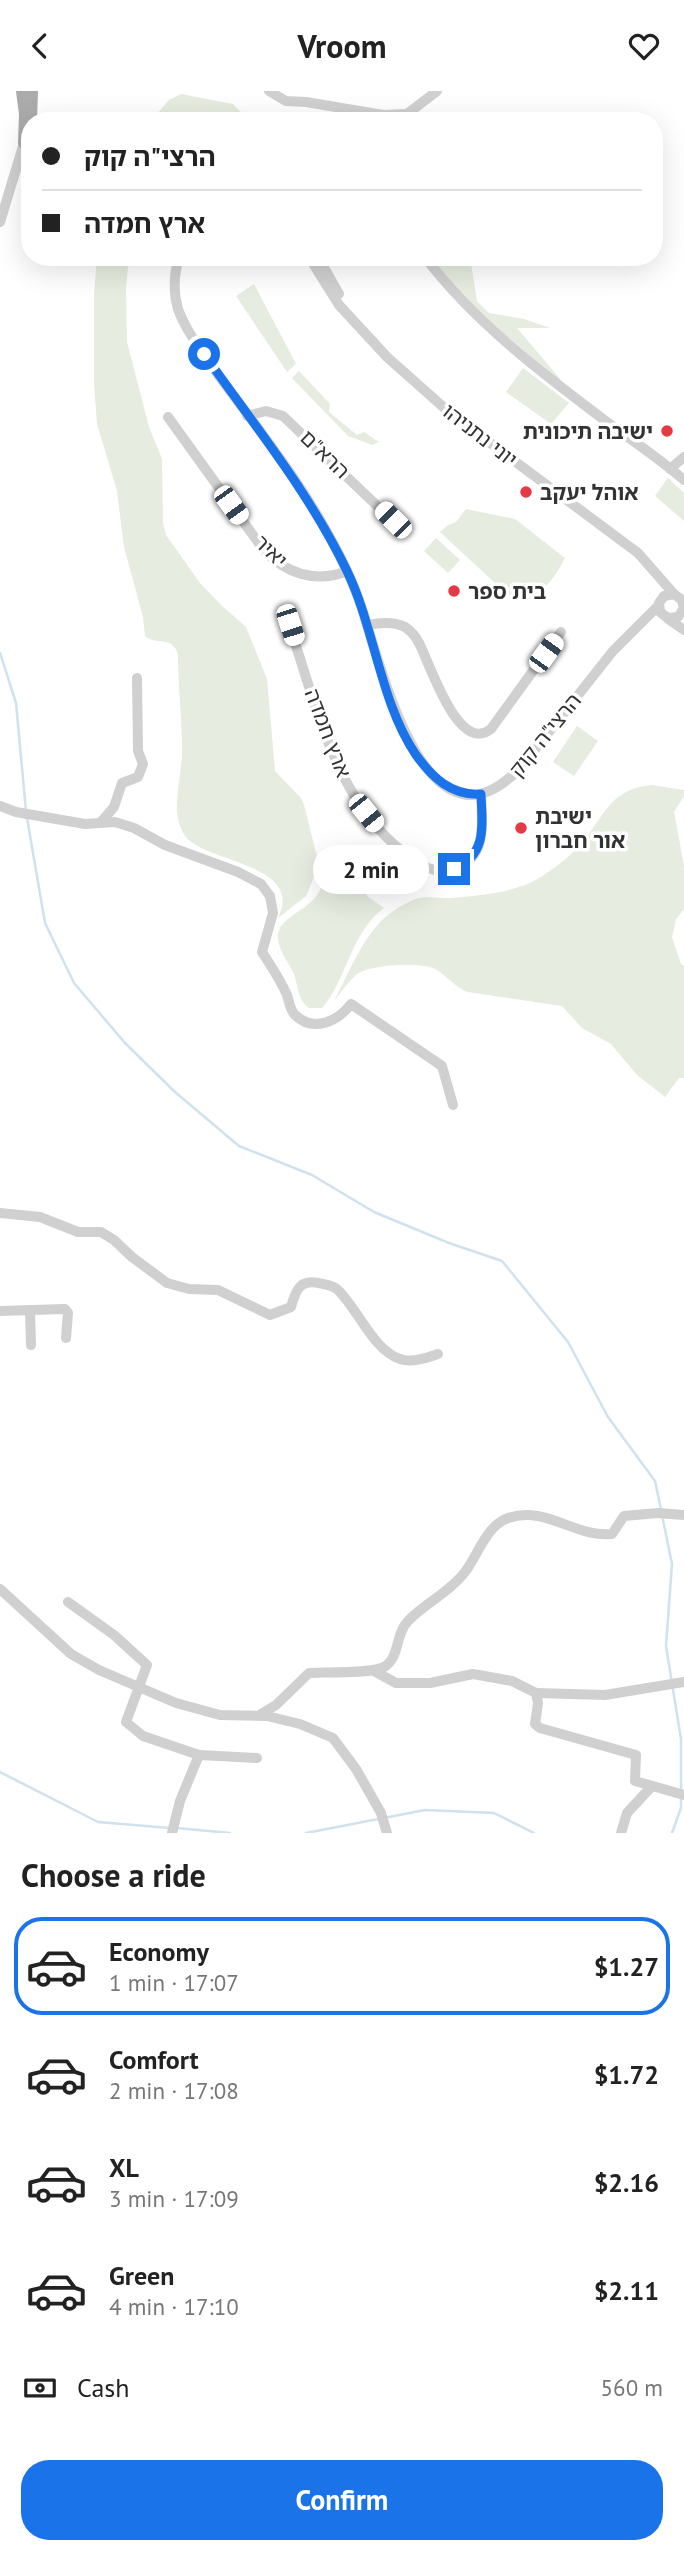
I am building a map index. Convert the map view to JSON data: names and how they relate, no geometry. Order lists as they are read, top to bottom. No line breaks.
{"streets":{"street":["יוני נתניהו","הרא\"ם","יאיר","ארץ חמדה","הרצי\"ה קוק"]},"crossings":[["יוני נתניהו","הרצי\"ה קוק"],["ארץ חמדה","הרצי\"ה קוק"]],"places":["ישיבה תיכונית","אוהל יעקב","בית ספר","ישיבת אור חברון"],"page":{"header":"Vroom","banner":["הרצי\"ה קוק","ארץ חמדה"],"bubble":"2 min","heading":"Choose a ride","list":[{"name":"Economy","note":"1 min · 17:07","value":"$1.27"},{"name":"Comfort","note":"2 min · 17:08","value":"$1.72"},{"name":"XL","note":"3 min · 17:09","value":"$2.16"},{"name":"Green","note":"4 min · 17:10","value":"$2.11"}],"pay":["Cash","560 m"],"buttons":"Confirm"}}
